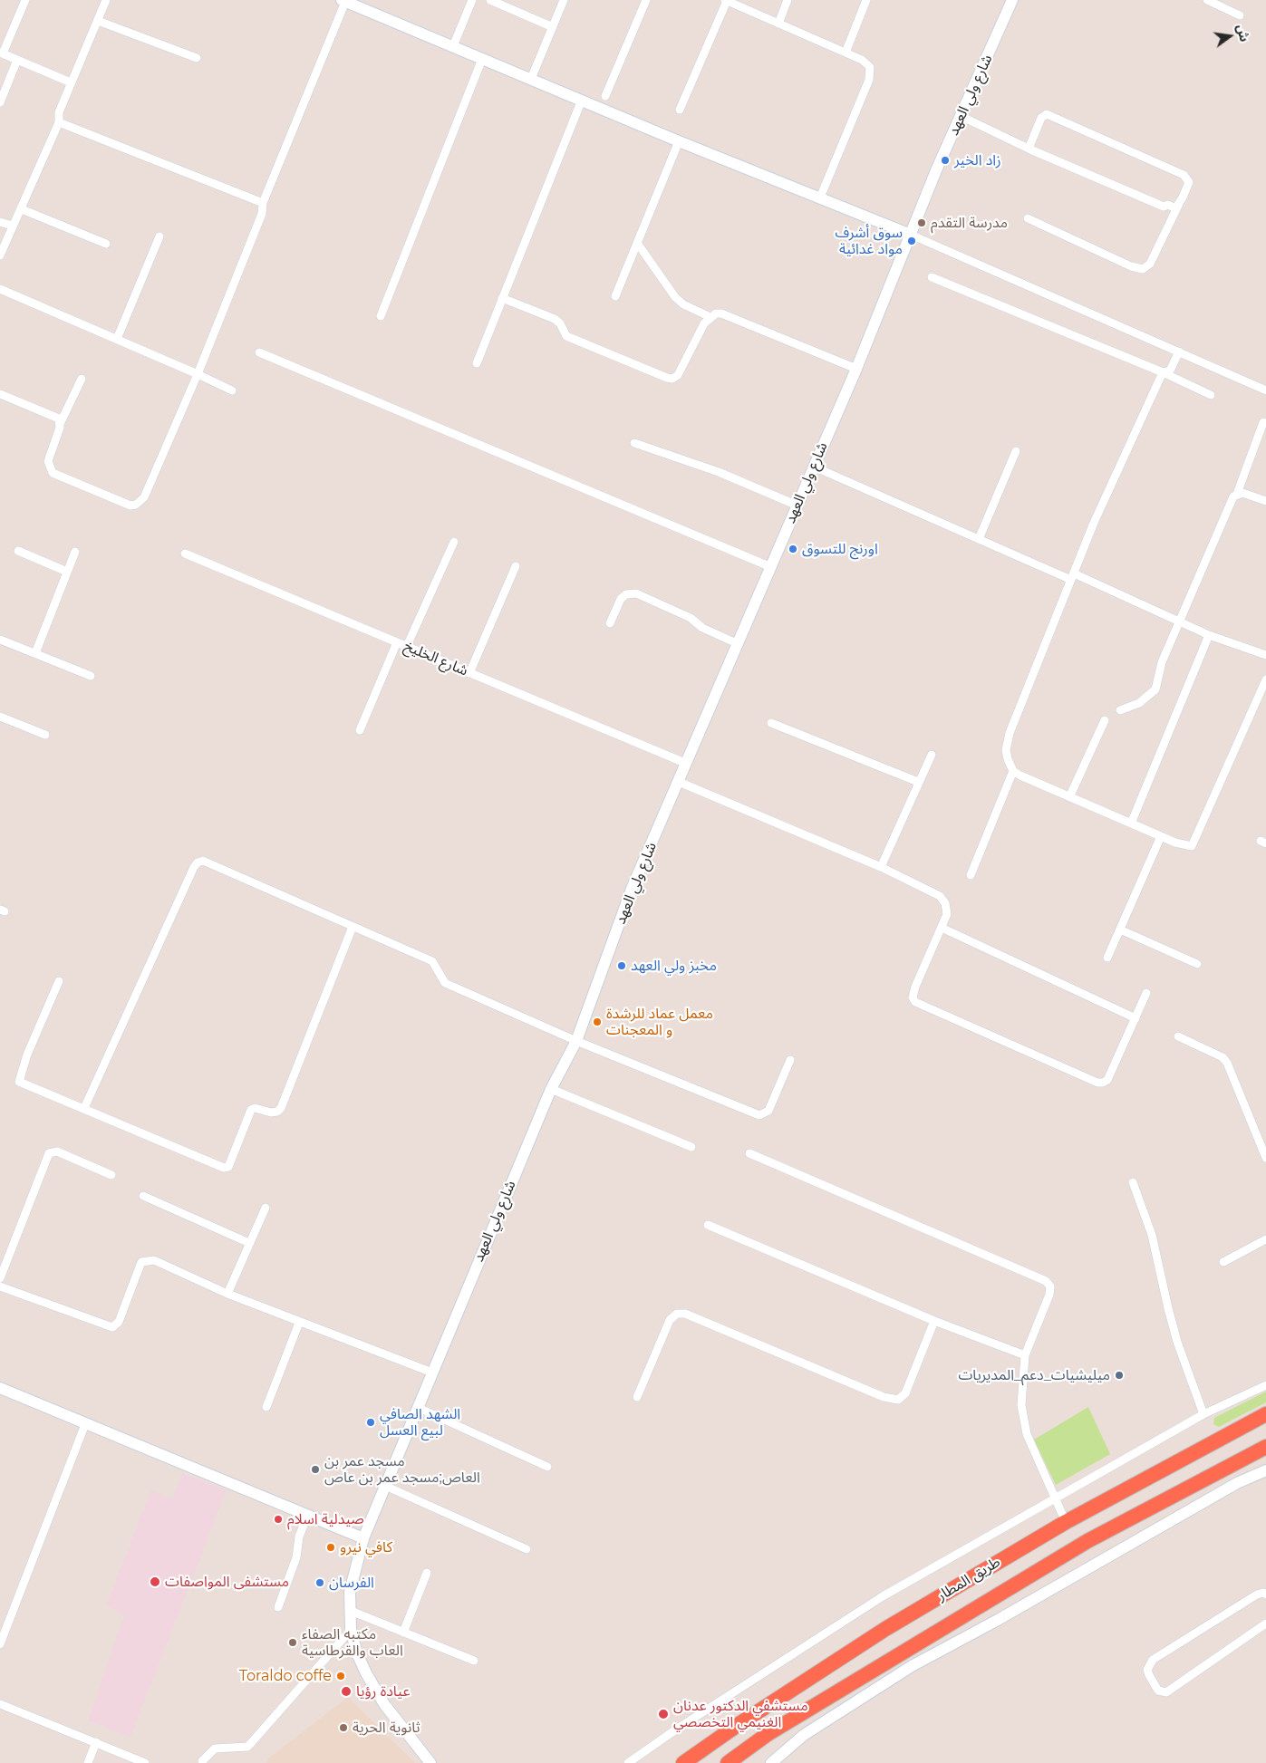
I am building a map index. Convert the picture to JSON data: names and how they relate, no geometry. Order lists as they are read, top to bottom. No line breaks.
{"streets":{"highway":["طريق المطار"],"main road":["شارع ولي العهد"],"street":["شارع الخليخ"]},"crossings":[["شارع ولي العهد","شارع الخليخ"]],"places":["زاد الخير","مدرسة التقدم","سوق أشرف مواد غدائية","اورنج للتسوق","مخبز ولي العهد","معمل عماد للرشدة و المعجنات","ميليشيات_دعم_المديريات","الشهد الصافي لبيع العسل","مسجد عمر بن العاص;مسجد عمر بن عاص","صيدلية اسلام","كافي نيرو","مستشفى المواصفات","الفرسان","مكتبه الصفاء العاب والقرطاسية","Toraldo coffe","عيادة رؤيا","مستشفي الدكتور عدنان الغنيمي التخصصي","ثانوية الحرية"],"north":"right"}
